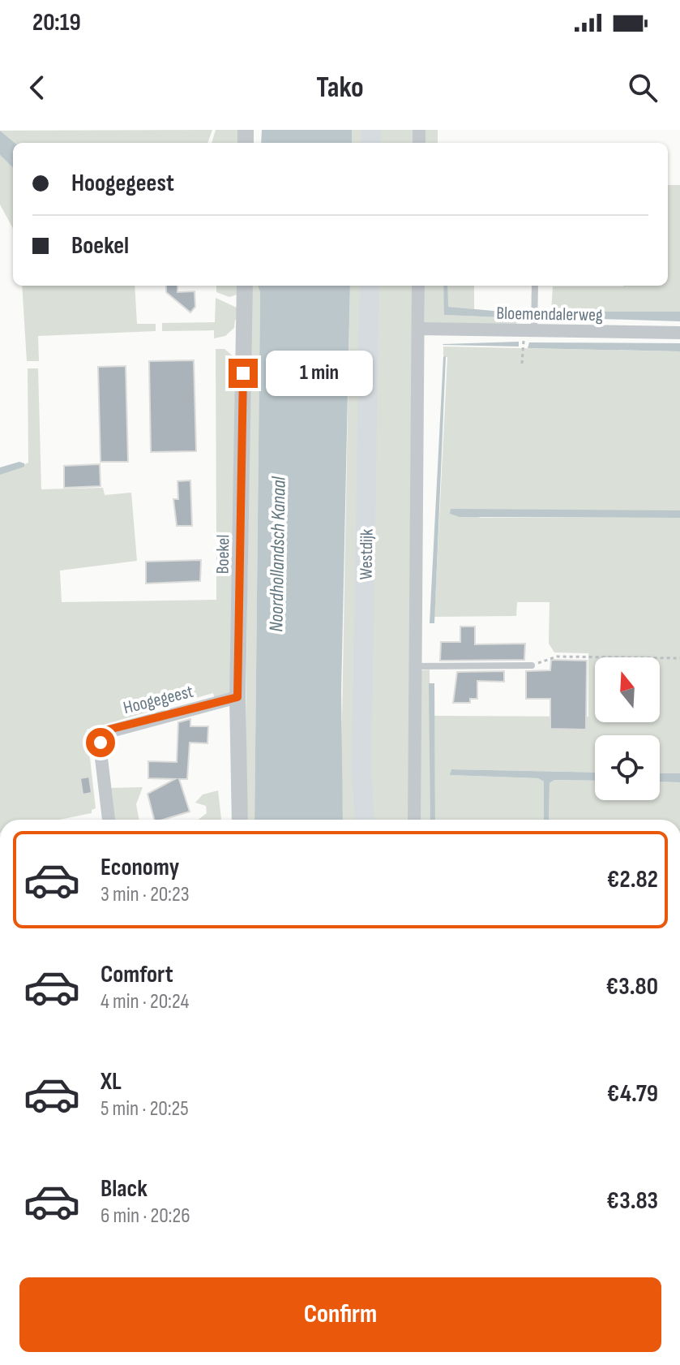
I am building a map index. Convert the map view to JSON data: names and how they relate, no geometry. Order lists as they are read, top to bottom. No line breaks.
{"streets":{"main road":["Westdijk"],"street":["Bloemendalerweg","Boekel","Hoogegeest"]},"crossings":[["Boekel","Hoogegeest"]],"water":["Noordhollandsch Kanaal"],"north":"top","page":{"status":"20:19","header":"Tako","banner":["Hoogegeest","Boekel"],"bubble":"1 min","list":[{"name":"Economy","note":"3 min · 20:23","value":"€2.82"},{"name":"Comfort","note":"4 min · 20:24","value":"€3.80"},{"name":"XL","note":"5 min · 20:25","value":"€4.79"},{"name":"Black","note":"6 min · 20:26","value":"€3.83"}],"buttons":"Confirm"}}
